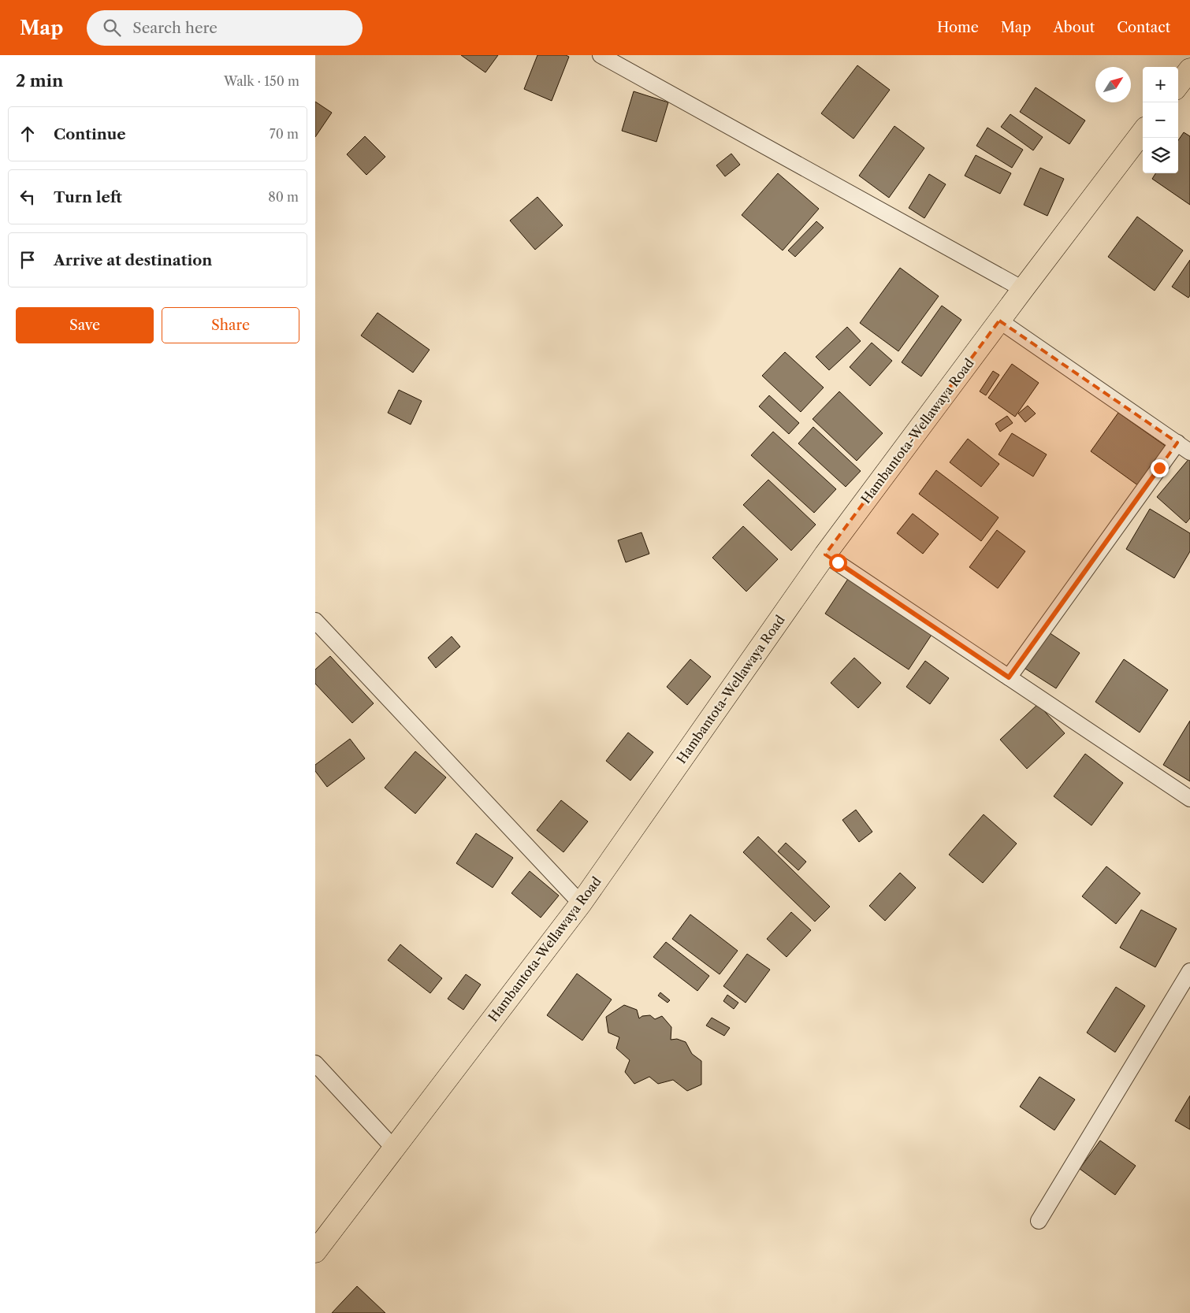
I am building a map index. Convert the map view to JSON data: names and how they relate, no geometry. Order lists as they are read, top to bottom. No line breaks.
{"streets":{"highway":["Hambantota-Wellawaya Road"]},"north":"top right","page":{"header":"Map","search":"Search here","nav":["Home","Map","About","Contact"],"heading":["2 min","Walk · 150 m"],"map_buttons":["+","−"],"list":[["Continue","70 m"],["Turn left","80 m"],"Arrive at destination"],"buttons":["Save","Share"]}}
